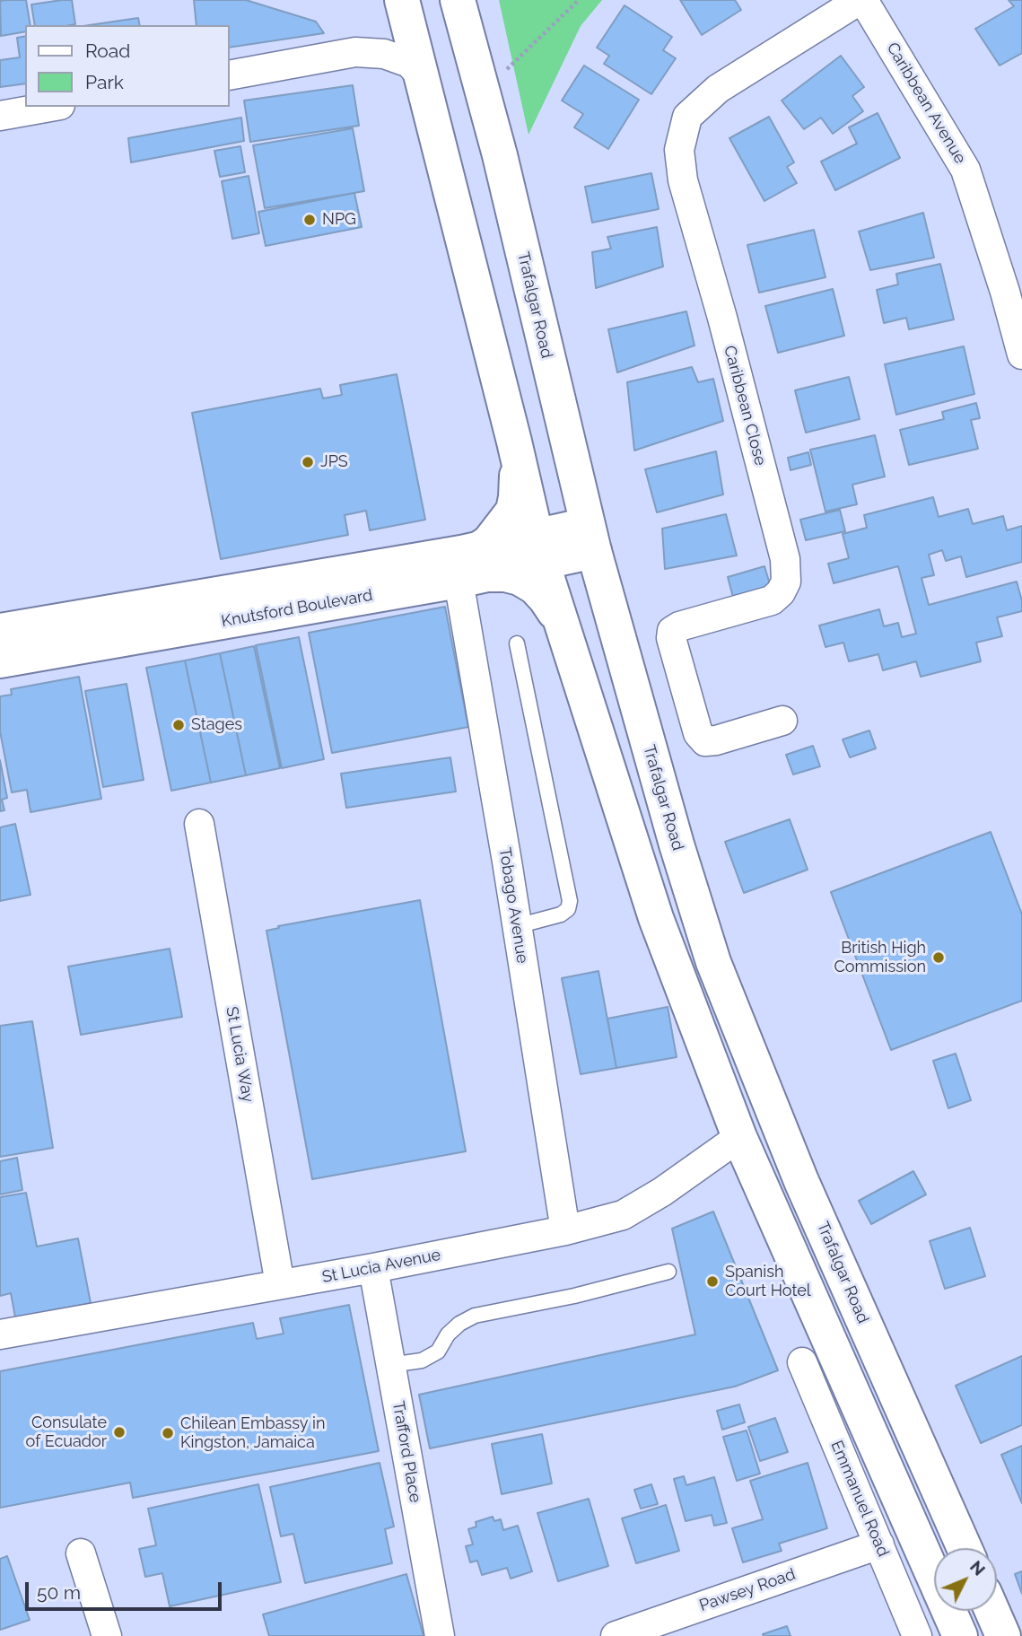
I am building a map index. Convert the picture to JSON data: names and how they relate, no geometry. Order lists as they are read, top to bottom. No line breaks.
{"streets":{"main road":["Trafalgar Road","Knutsford Boulevard"],"street":["Caribbean Avenue","Caribbean Close","Tobago Avenue","St Lucia Way","St Lucia Avenue","Trafford Place","Emmanuel Road","Pawsey Road"]},"crossings":[["Caribbean Avenue","Caribbean Close"],["Trafalgar Road","Knutsford Boulevard"],["Knutsford Boulevard","Tobago Avenue"],["Tobago Avenue","St Lucia Avenue"],["St Lucia Way","St Lucia Avenue"],["St Lucia Avenue","Trafford Place"],["Emmanuel Road","Pawsey Road"]],"places":["NPG","JPS","Stages","British High Commission","Spanish Court Hotel","Consulate of Ecuador","Chilean Embassy in Kingston, Jamaica"],"legend":["Road","Park"],"scale_bar":"50 m","north":"top right"}
